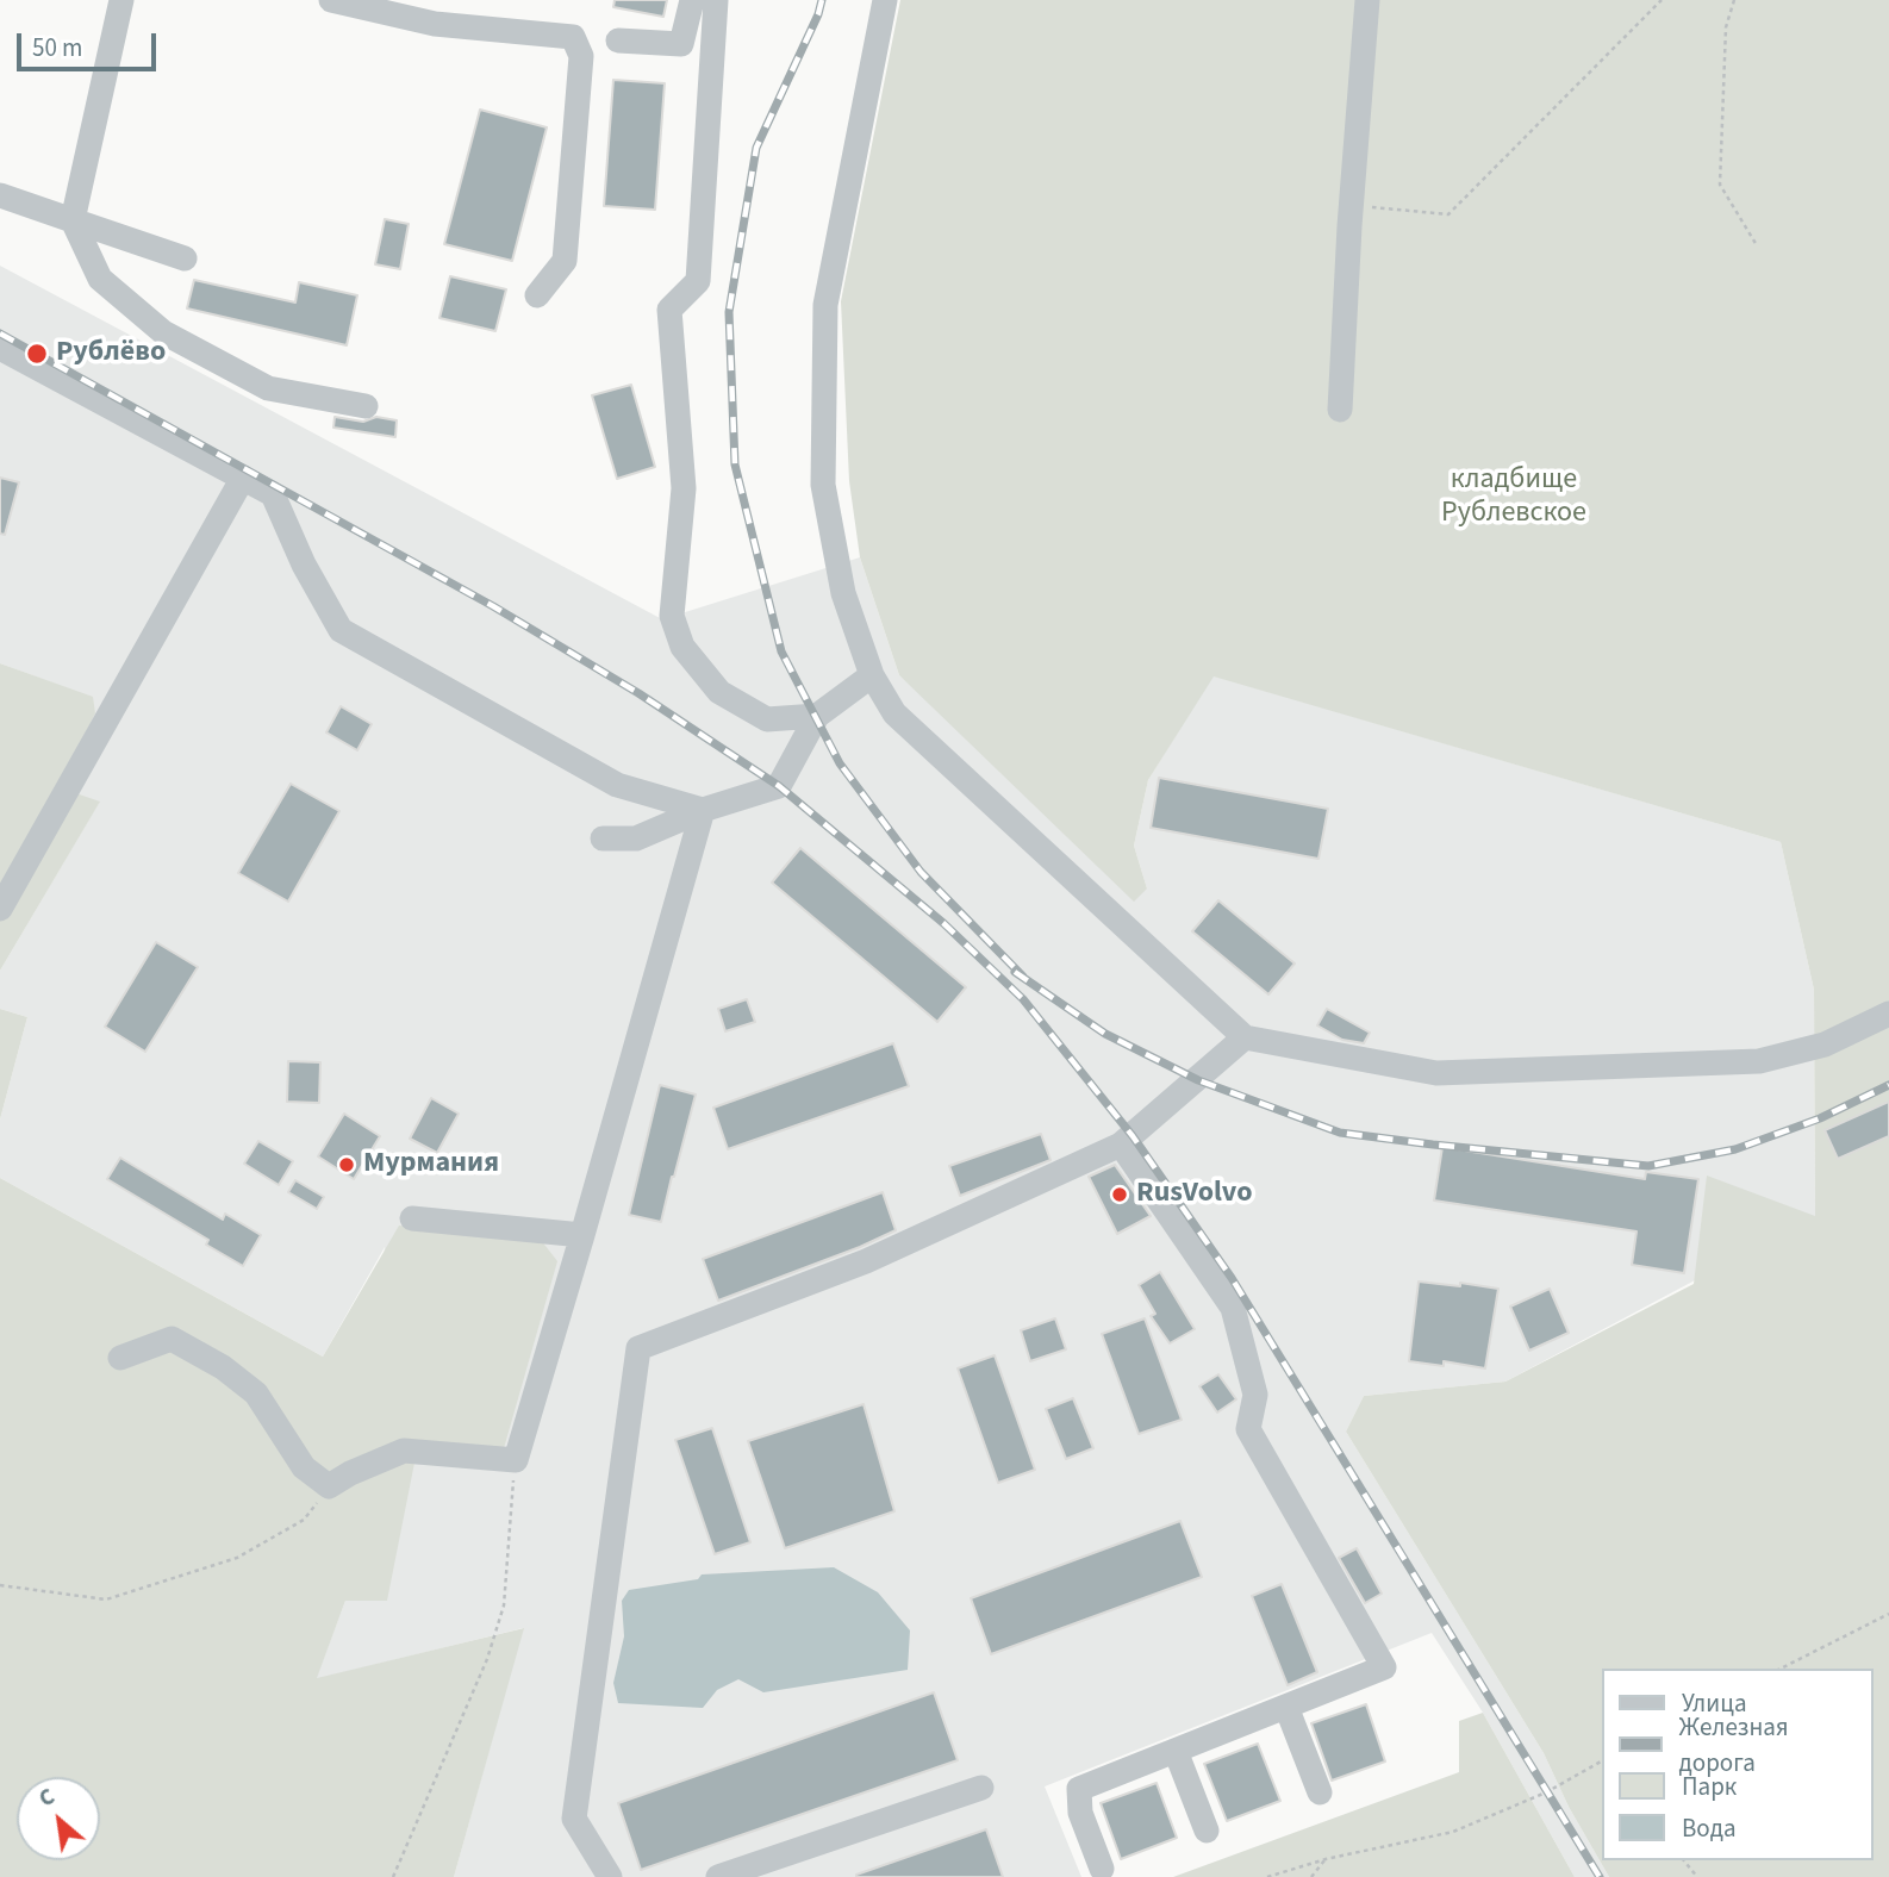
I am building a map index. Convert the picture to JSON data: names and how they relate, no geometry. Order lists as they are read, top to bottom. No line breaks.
{"parks":["кладбище Рублевское"],"places":["Рублёво","Мурмания","RusVolvo"],"legend":["Улица","Железная дорога","Парк","Вода"],"scale_bar":"50 m","north":"top left"}
